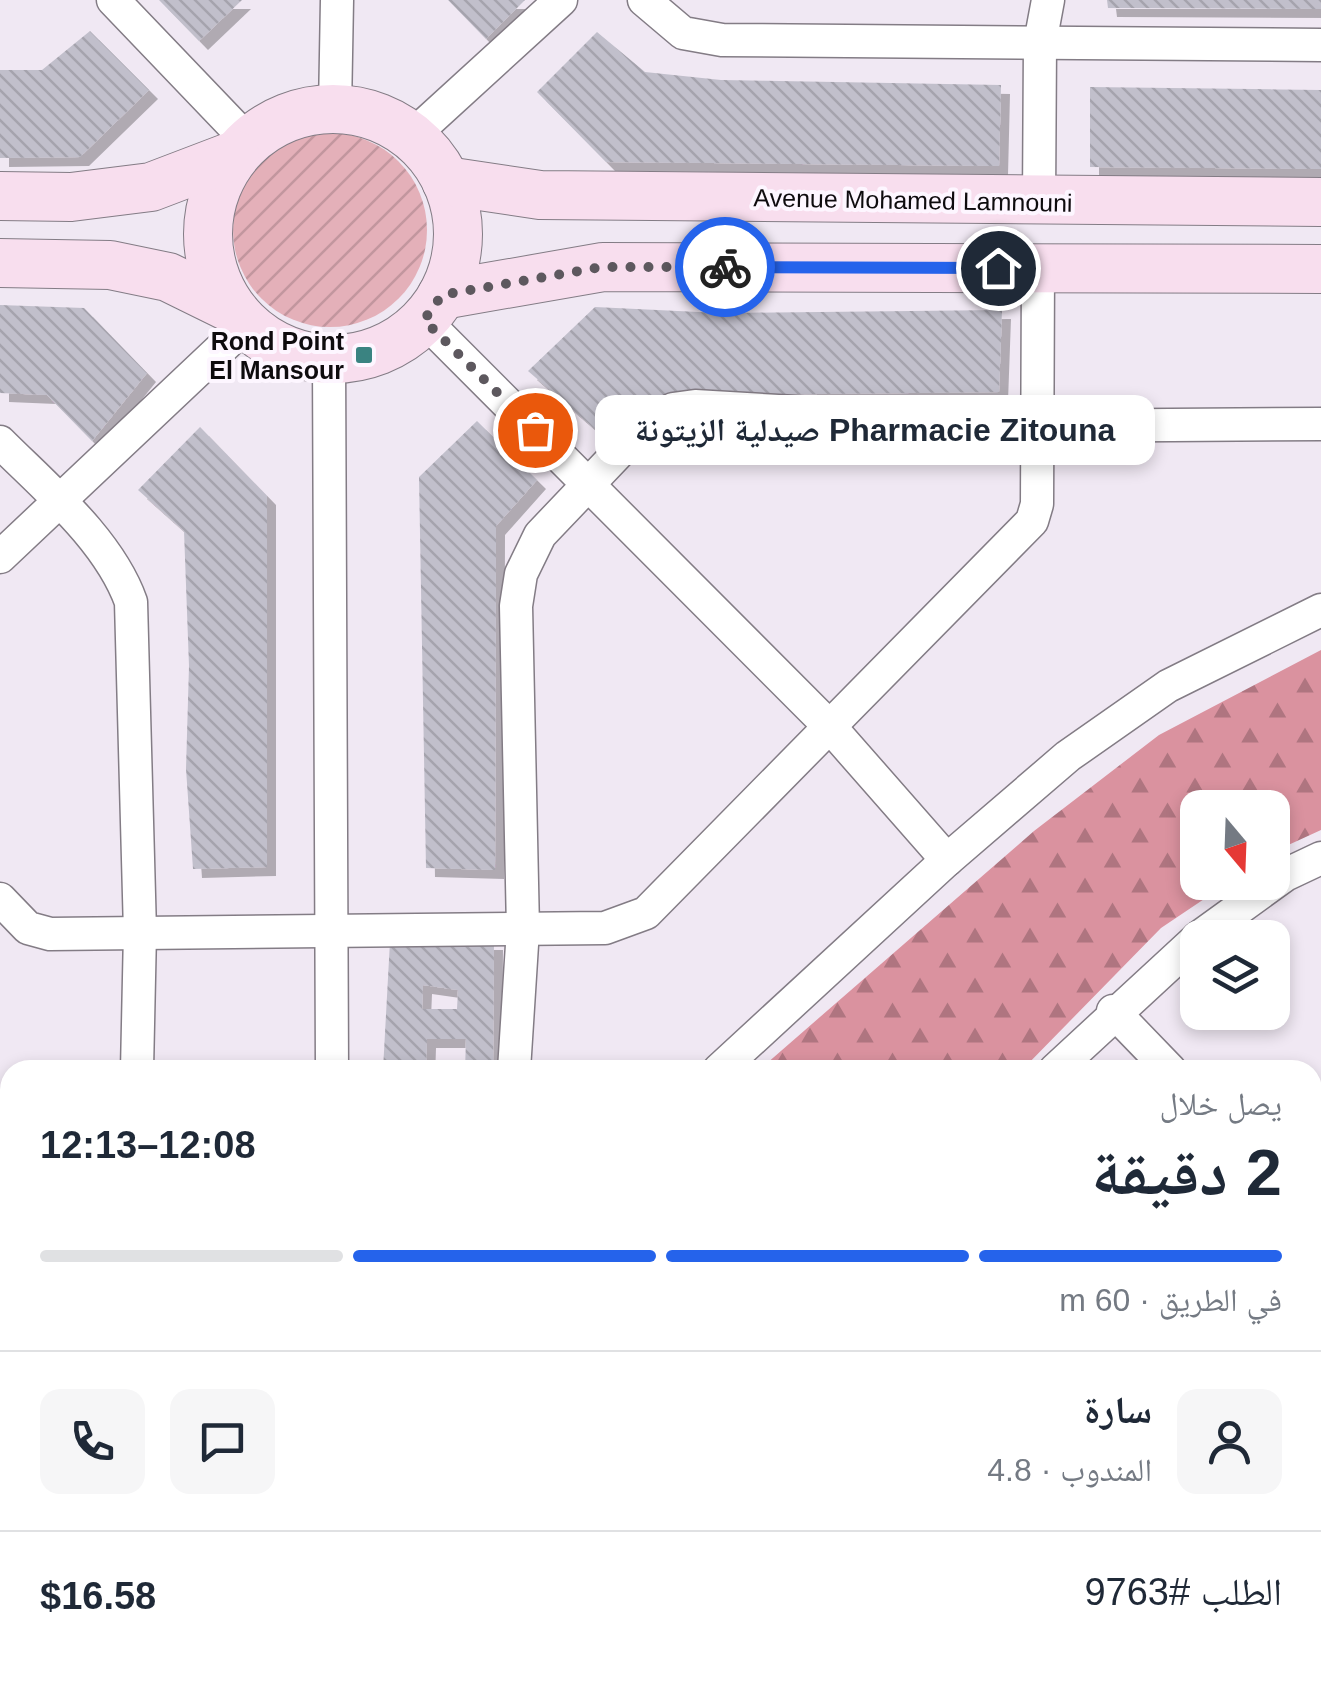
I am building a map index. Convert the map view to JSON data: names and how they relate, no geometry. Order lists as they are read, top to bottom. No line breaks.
{"streets":{"street":["Avenue Mohamed Lamnouni"]},"places":{"transit":["Rond Point El Mansour"],"other":["Pharmacie Zitouna صيدلية الزيتونة"]},"north":"bottom","page":{"bubble":"Pharmacie Zitouna صيدلية الزيتونة","heading":["2 دقيقة","يصل خلال","12:08–12:13"],"panel":["سارة","المندوب · 4.8","الطلب #9763","$16.58"],"bar":"في الطريق · 60 m"}}
